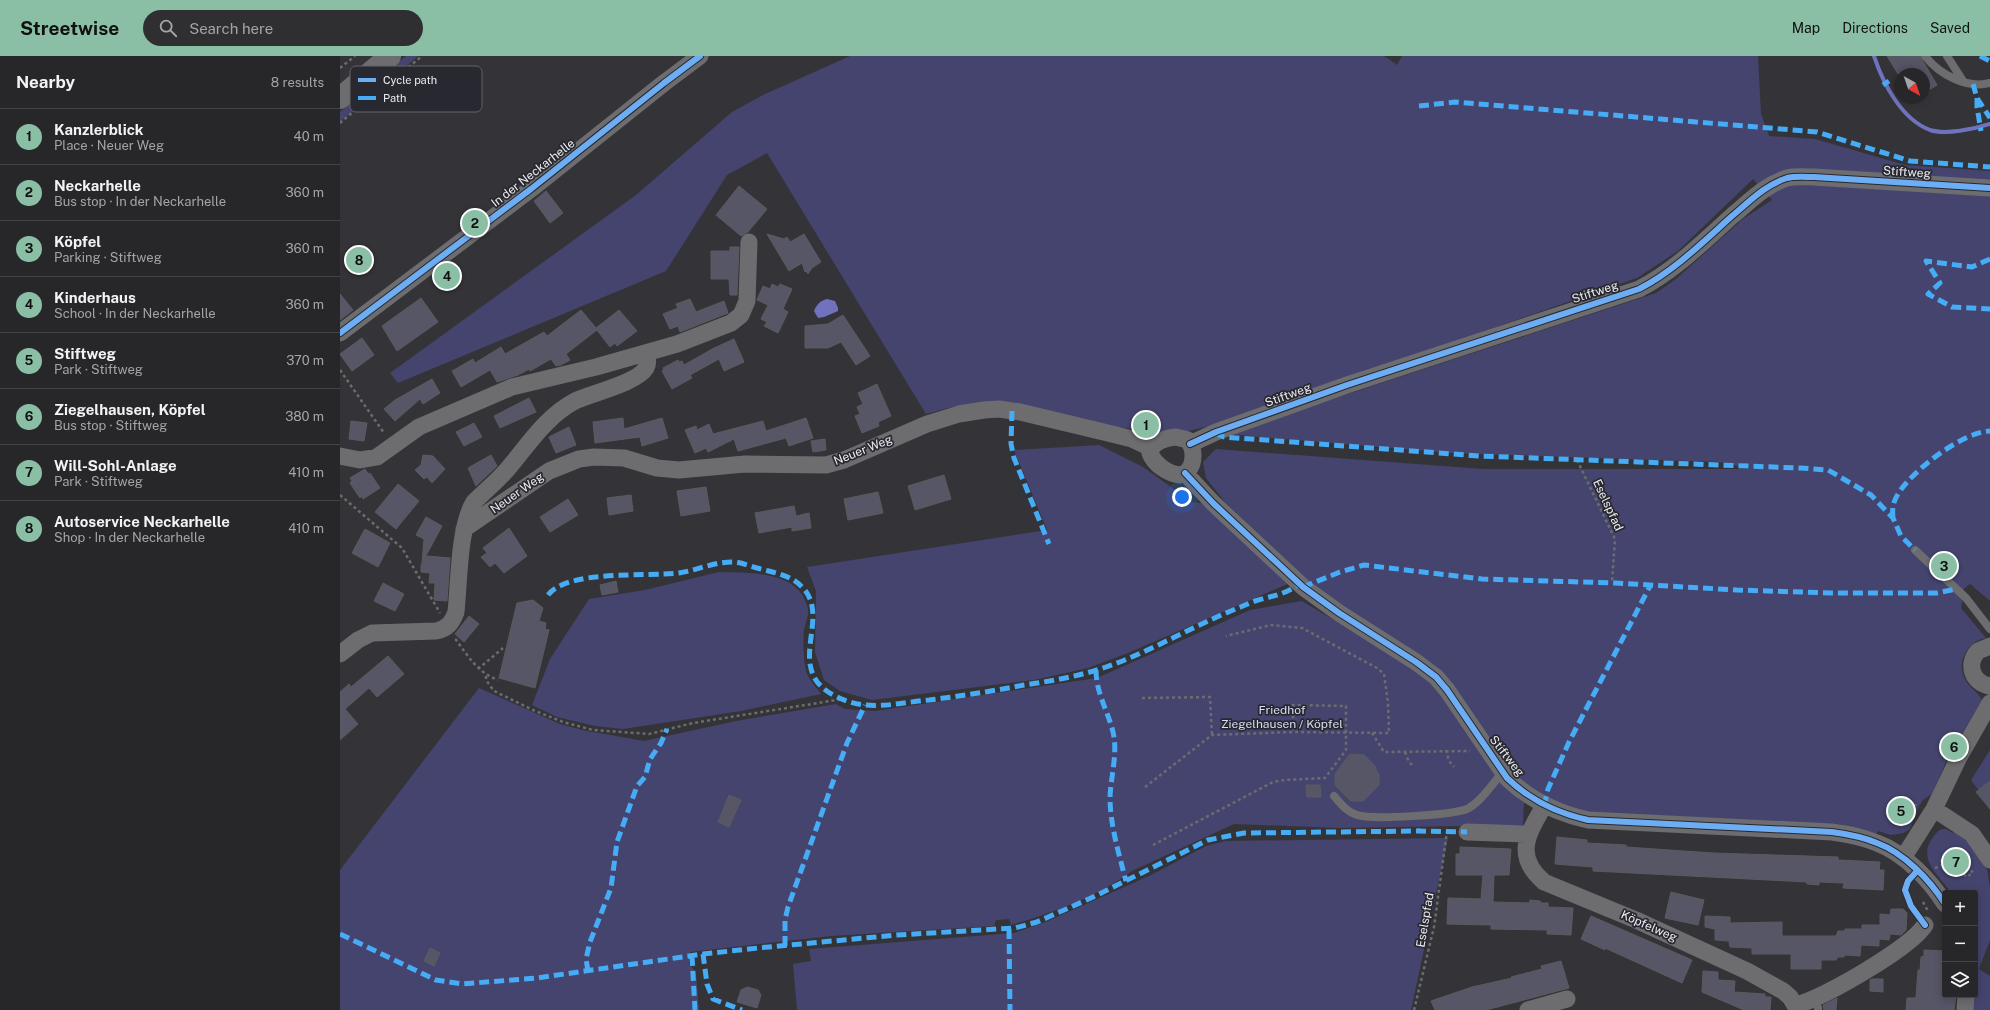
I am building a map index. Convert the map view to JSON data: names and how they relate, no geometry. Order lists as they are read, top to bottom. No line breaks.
{"streets":{"street":["Stiftweg","In der Neckarhelle","Neuer Weg","Köpfelweg"],"path":["Eselspfad"]},"crossings":[["Stiftweg","Neuer Weg"],["Stiftweg","Köpfelweg"]],"parks":["Friedhof Ziegelhausen / Köpfel"],"legend":["Cycle path","Path"],"north":"bottom right","page":{"header":"Streetwise","search":"Search here","nav":["Map","Directions","Saved"],"heading":["Nearby","8 results"],"list":[{"mark":"1","name":"Kanzlerblick","note":"Place · Neuer Weg","value":"40 m"},{"mark":"2","name":"Neckarhelle","note":"Bus stop · In der Neckarhelle","value":"360 m"},{"mark":"3","name":"Köpfel","note":"Parking · Stiftweg","value":"360 m"},{"mark":"4","name":"Kinderhaus","note":"School · In der Neckarhelle","value":"360 m"},{"mark":"5","name":"Stiftweg","note":"Park · Stiftweg","value":"370 m"},{"mark":"6","name":"Ziegelhausen, Köpfel","note":"Bus stop · Stiftweg","value":"380 m"},{"mark":"7","name":"Will-Sohl-Anlage","note":"Park · Stiftweg","value":"410 m"},{"mark":"8","name":"Autoservice Neckarhelle","note":"Shop · In der Neckarhelle","value":"410 m"}],"pins":["2","8","4","1","3","6","5","7"],"map_buttons":["+","−"]}}
